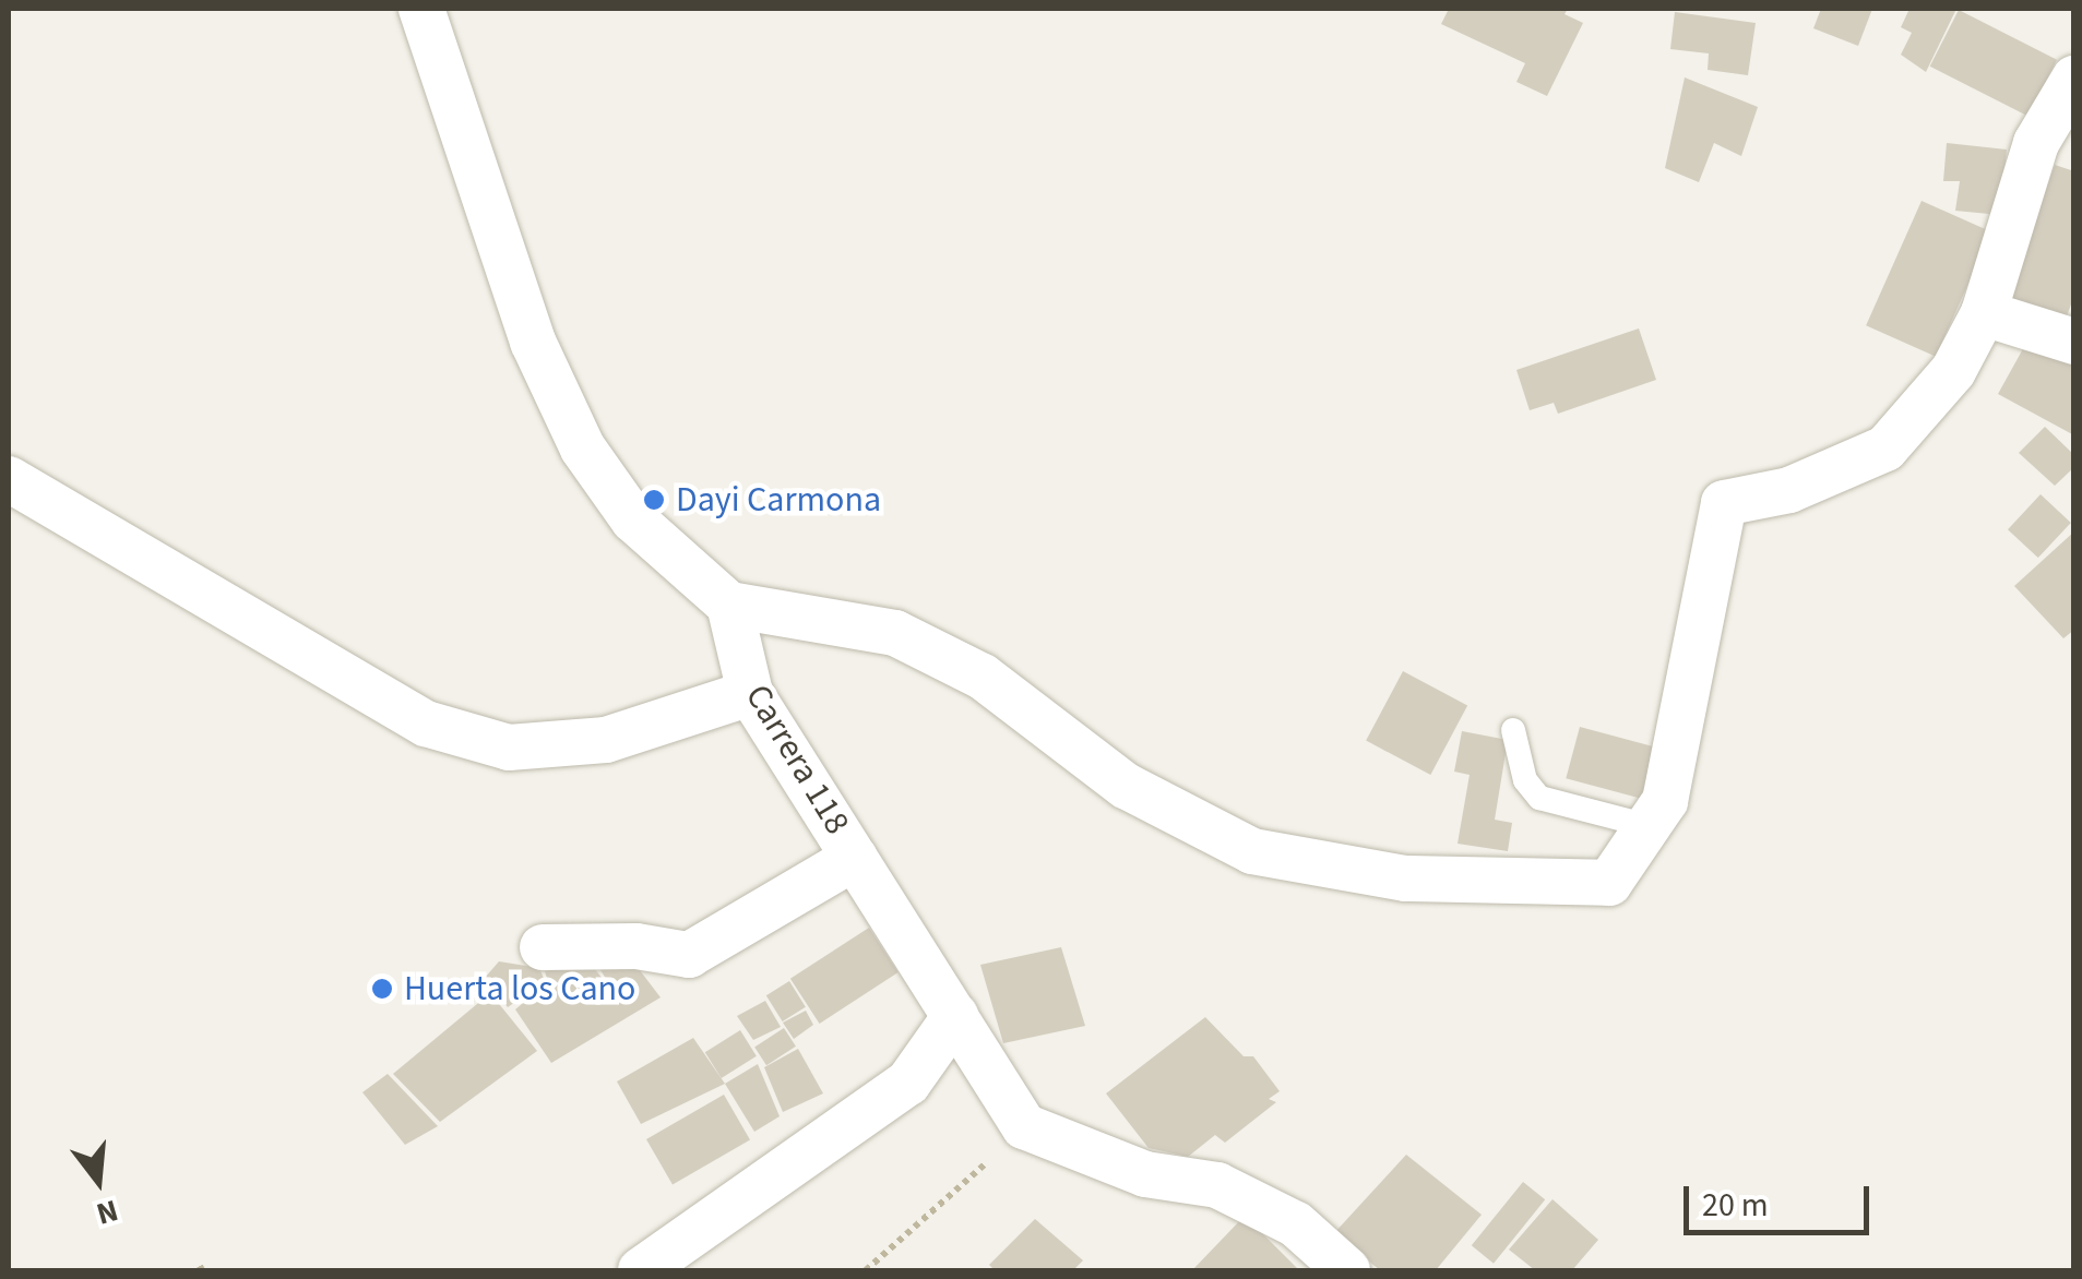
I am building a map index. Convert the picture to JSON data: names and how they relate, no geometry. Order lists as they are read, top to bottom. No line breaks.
{"streets":{"street":["Carrera 118"]},"places":["Dayi Carmona","Huerta los Cano"],"scale_bar":"20 m","north":"bottom"}
